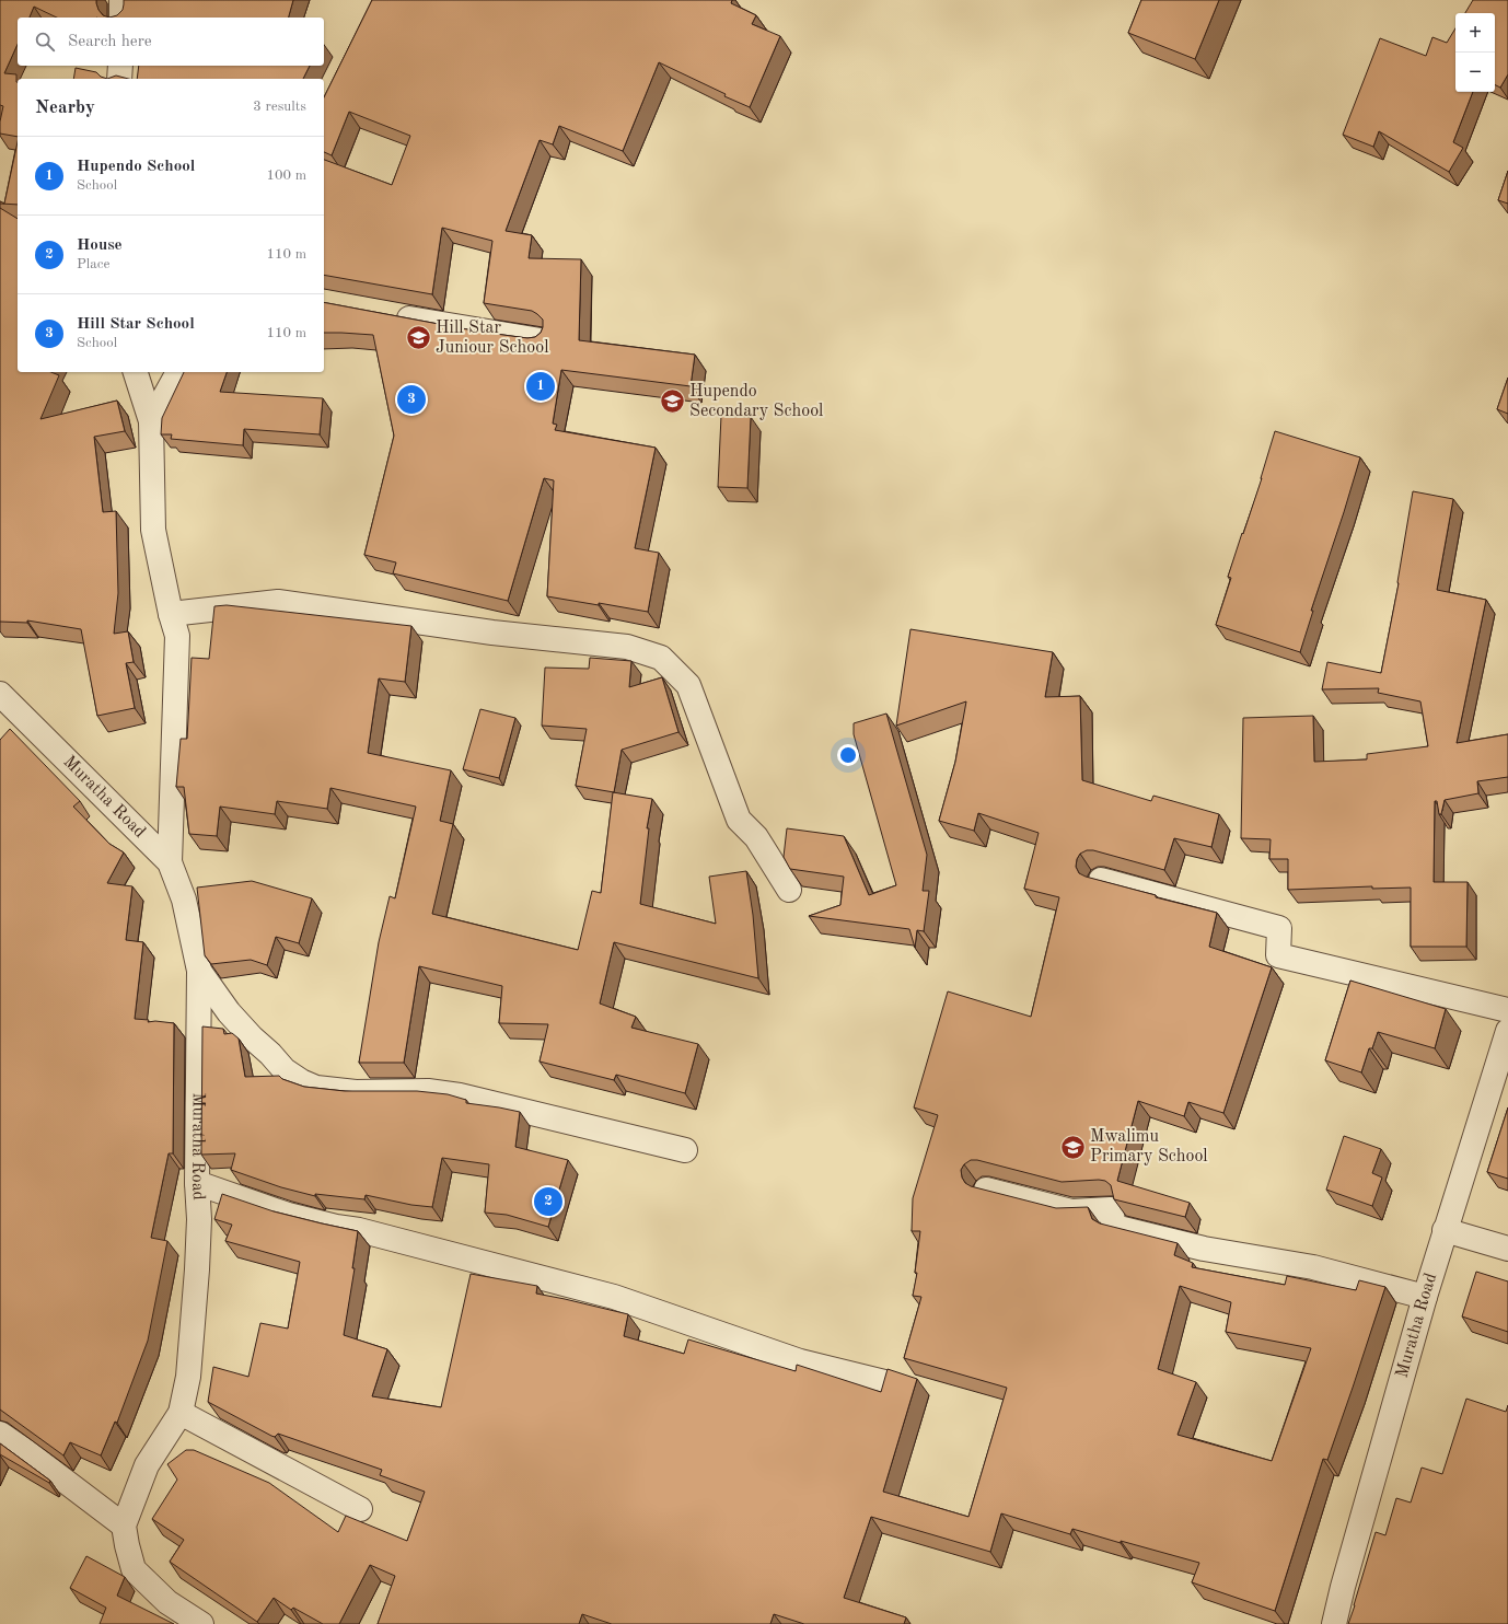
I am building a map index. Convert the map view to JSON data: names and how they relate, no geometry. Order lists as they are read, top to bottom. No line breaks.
{"streets":{"street":["Muratha Road"]},"places":{"school or university":["Hill Star Juniour School","Hupendo Secondary School","Mwalimu Primary School"]},"page":{"map_buttons":["+","−"],"search":"Search here","heading":["Nearby","3 results"],"list":[{"mark":"1","name":"Hupendo School","note":"School","value":"100 m"},{"mark":"2","name":"House","note":"Place","value":"110 m"},{"mark":"3","name":"Hill Star School","note":"School","value":"110 m"}],"pins":["1","3","2"]}}
